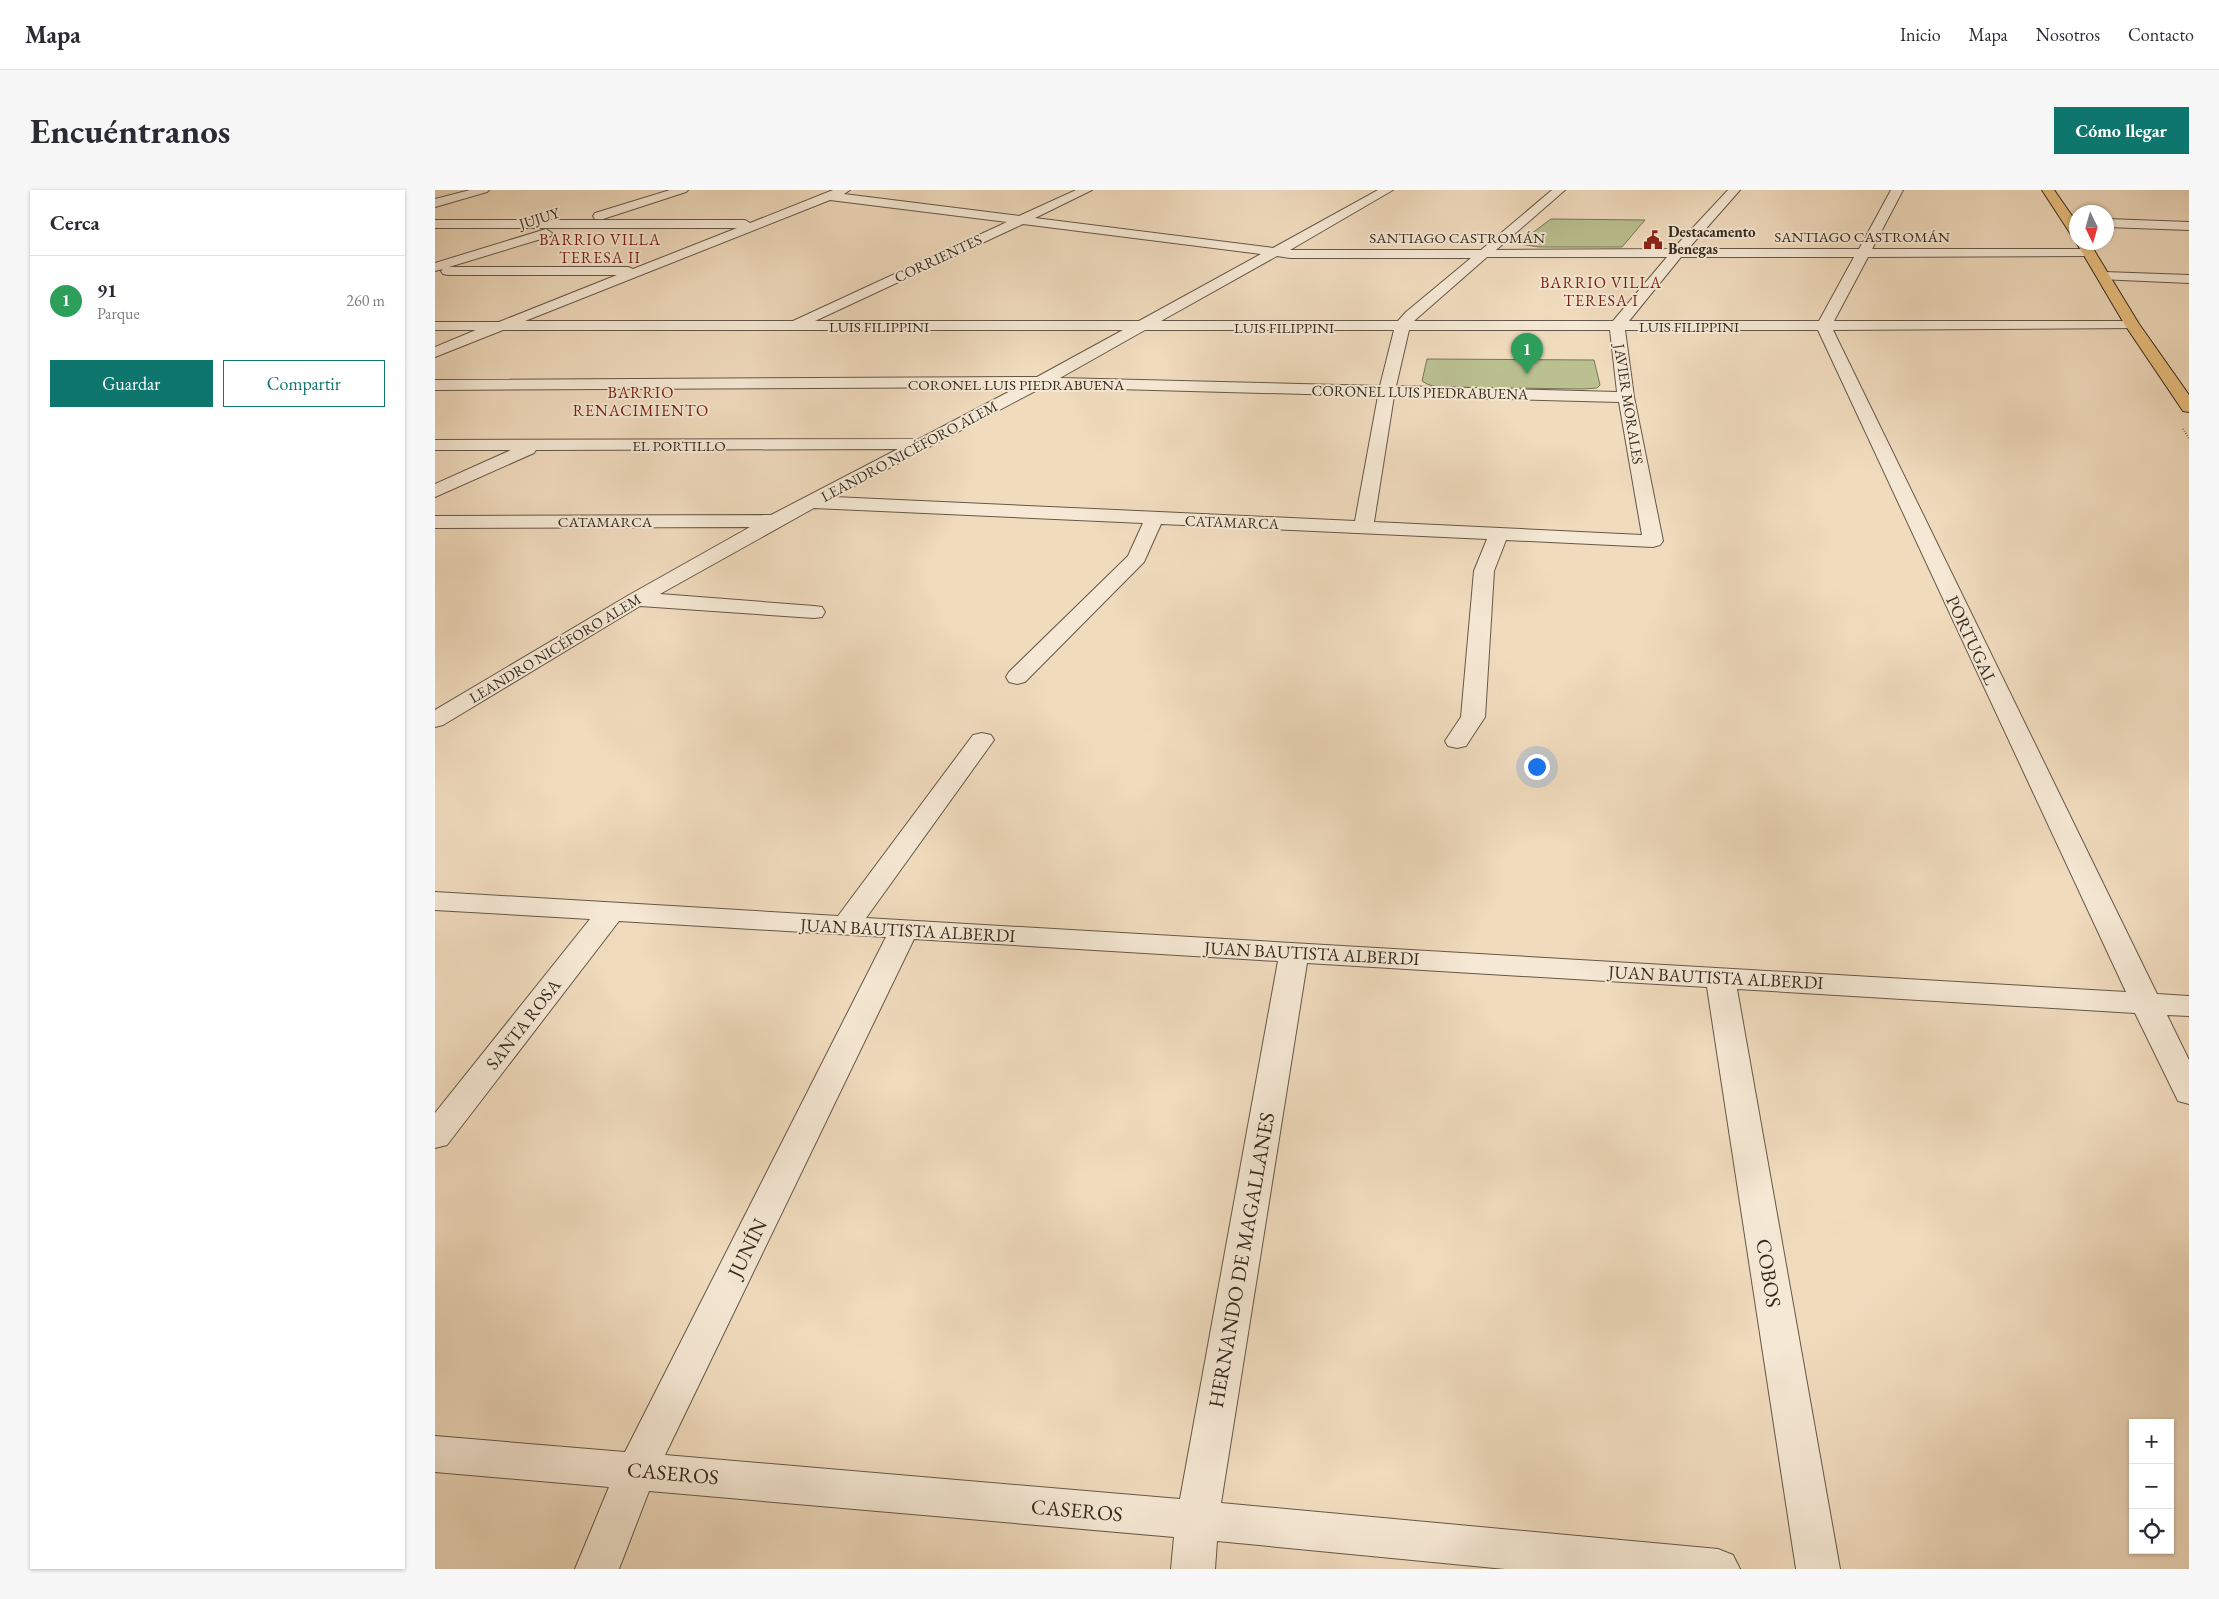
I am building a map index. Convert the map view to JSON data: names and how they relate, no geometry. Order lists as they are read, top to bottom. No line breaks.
{"streets":{"street":["JUJUY","SANTIAGO CASTROMÁN","CORRIENTES","LUIS FILIPPINI","CORONEL LUIS PIEDRABUENA","JAVIER MORALES","EL PORTILLO","LEANDRO NICÉFORO ALEM","CATAMARCA","PORTUGAL","JUAN BAUTISTA ALBERDI","SANTA ROSA","JUNÍN","HERNANDO DE MAGALLANES","COBOS","CASEROS"]},"crossings":[["SANTIAGO CASTROMÁN","CORRIENTES"],["SANTIAGO CASTROMÁN","JAVIER MORALES"],["SANTIAGO CASTROMÁN","LEANDRO NICÉFORO ALEM"],["CORRIENTES","LUIS FILIPPINI"],["LUIS FILIPPINI","JAVIER MORALES"],["LUIS FILIPPINI","LEANDRO NICÉFORO ALEM"],["LUIS FILIPPINI","PORTUGAL"],["CORONEL LUIS PIEDRABUENA","JAVIER MORALES"],["CORONEL LUIS PIEDRABUENA","LEANDRO NICÉFORO ALEM"],["JAVIER MORALES","CATAMARCA"],["EL PORTILLO","LEANDRO NICÉFORO ALEM"],["LEANDRO NICÉFORO ALEM","CATAMARCA"],["PORTUGAL","JUAN BAUTISTA ALBERDI"],["JUAN BAUTISTA ALBERDI","SANTA ROSA"],["JUAN BAUTISTA ALBERDI","JUNÍN"],["JUAN BAUTISTA ALBERDI","HERNANDO DE MAGALLANES"],["JUAN BAUTISTA ALBERDI","COBOS"],["JUNÍN","CASEROS"],["HERNANDO DE MAGALLANES","CASEROS"]],"districts":["BARRIO VILLA TERESA II","BARRIO VILLA TERESA I","BARRIO RENACIMIENTO"],"places":{"public building":["Destacamento Benegas"]},"north":"bottom","page":{"header":"Mapa","nav":["Inicio","Mapa","Nosotros","Contacto"],"buttons":["Cómo llegar",["Guardar","Compartir"]],"title":"Encuéntranos","heading":"Cerca","list":[{"mark":"1","name":"91","note":"Parque","value":"260 m"}],"pins":"1","map_buttons":["+","−"]}}
